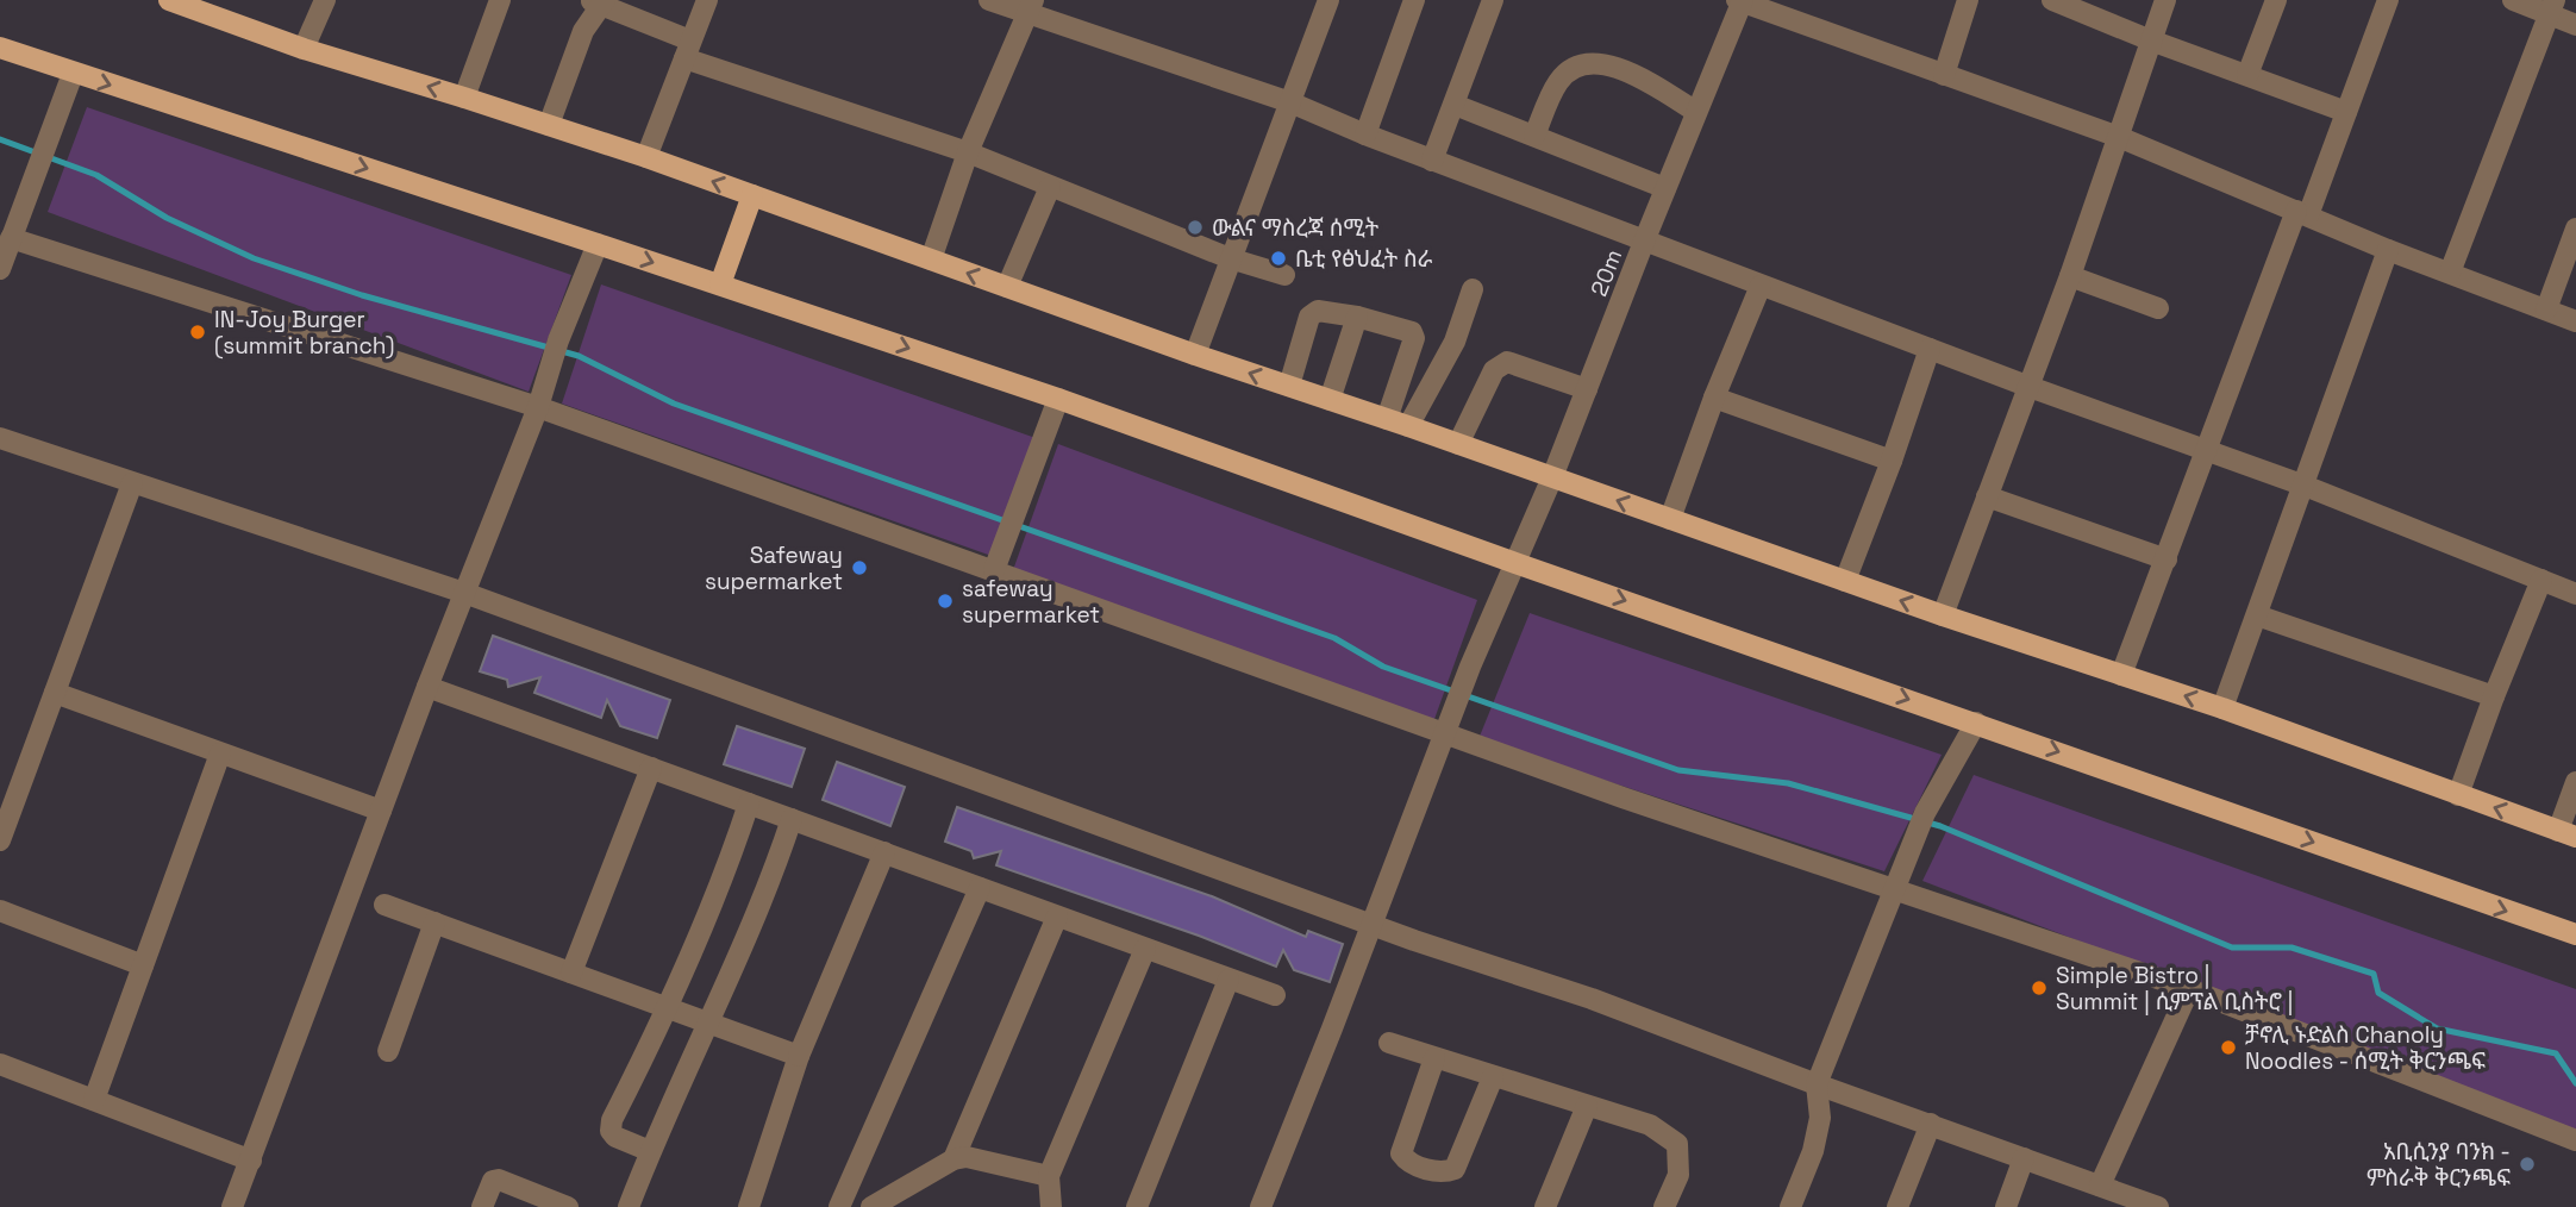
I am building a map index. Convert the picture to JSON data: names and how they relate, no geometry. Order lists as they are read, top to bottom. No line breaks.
{"streets":{"street":["20m"]},"places":["ውልና ማስረጃ ሰሚት","ቤቲ የፅህፈት ስራ","IN-Joy Burger (summit branch)","Safeway supermarket","safeway supermarket","Simple Bistro | Summit | ሲምፕል ቢስትሮ |","ቻኖሊ ኑድልስ Chanoly Noodles - ሰሚት ቅርንጫፍ","አቢሲንያ ባንክ - ምስራቅ ቅርንጫፍ"]}
